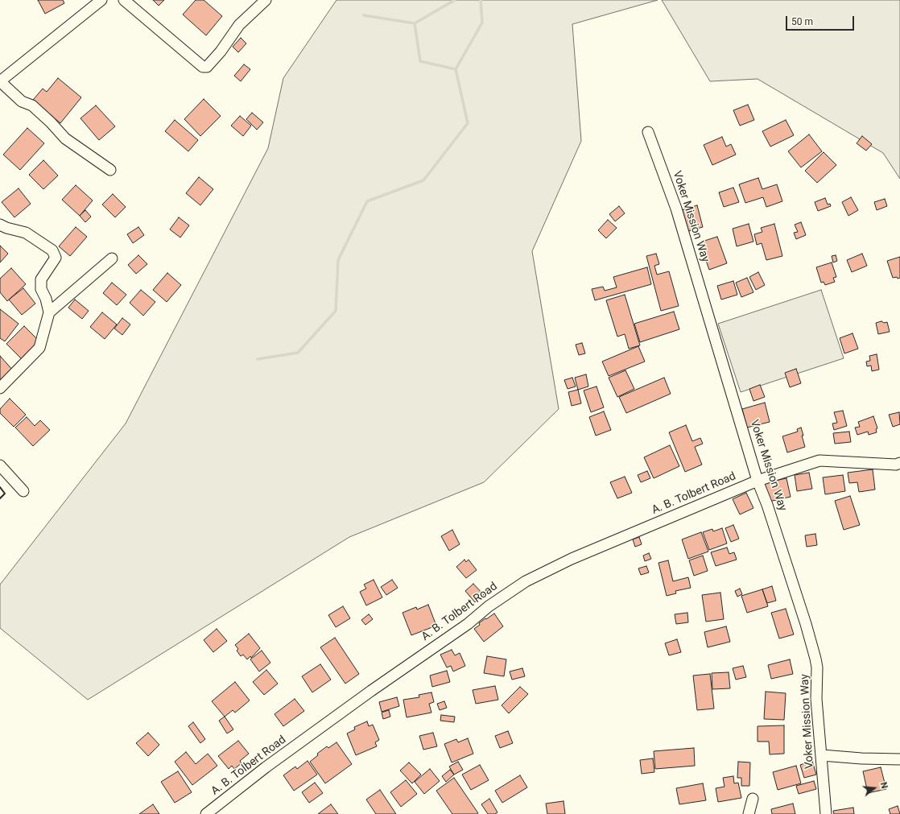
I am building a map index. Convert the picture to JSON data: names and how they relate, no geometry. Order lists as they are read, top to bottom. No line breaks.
{"streets":{"street":["Voker Mission Way","A. B. Tolbert Road"]},"crossings":[["Voker Mission Way","A. B. Tolbert Road"]],"scale_bar":"50 m","north":"right"}
